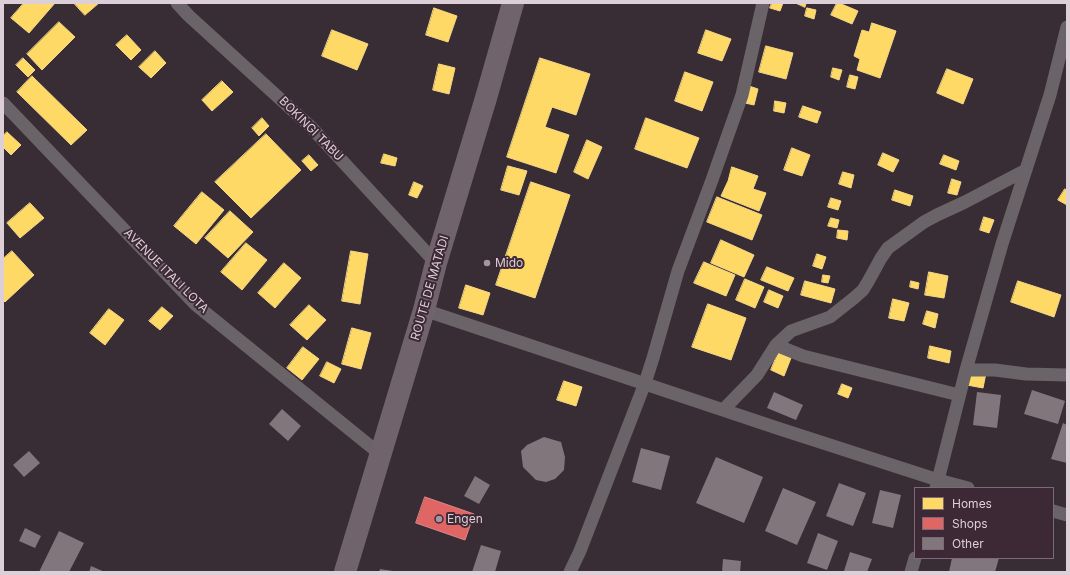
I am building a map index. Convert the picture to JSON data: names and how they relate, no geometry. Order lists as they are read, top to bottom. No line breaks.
{"streets":{"highway":["ROUTE DE MATADI"],"street":["BOKINGI TABU","AVENUE ITALI LOTA"]},"crossings":[["BOKINGI TABU","ROUTE DE MATADI"],["AVENUE ITALI LOTA","ROUTE DE MATADI"]],"places":["Mido","Engen"],"legend":["Homes","Shops","Other"]}
